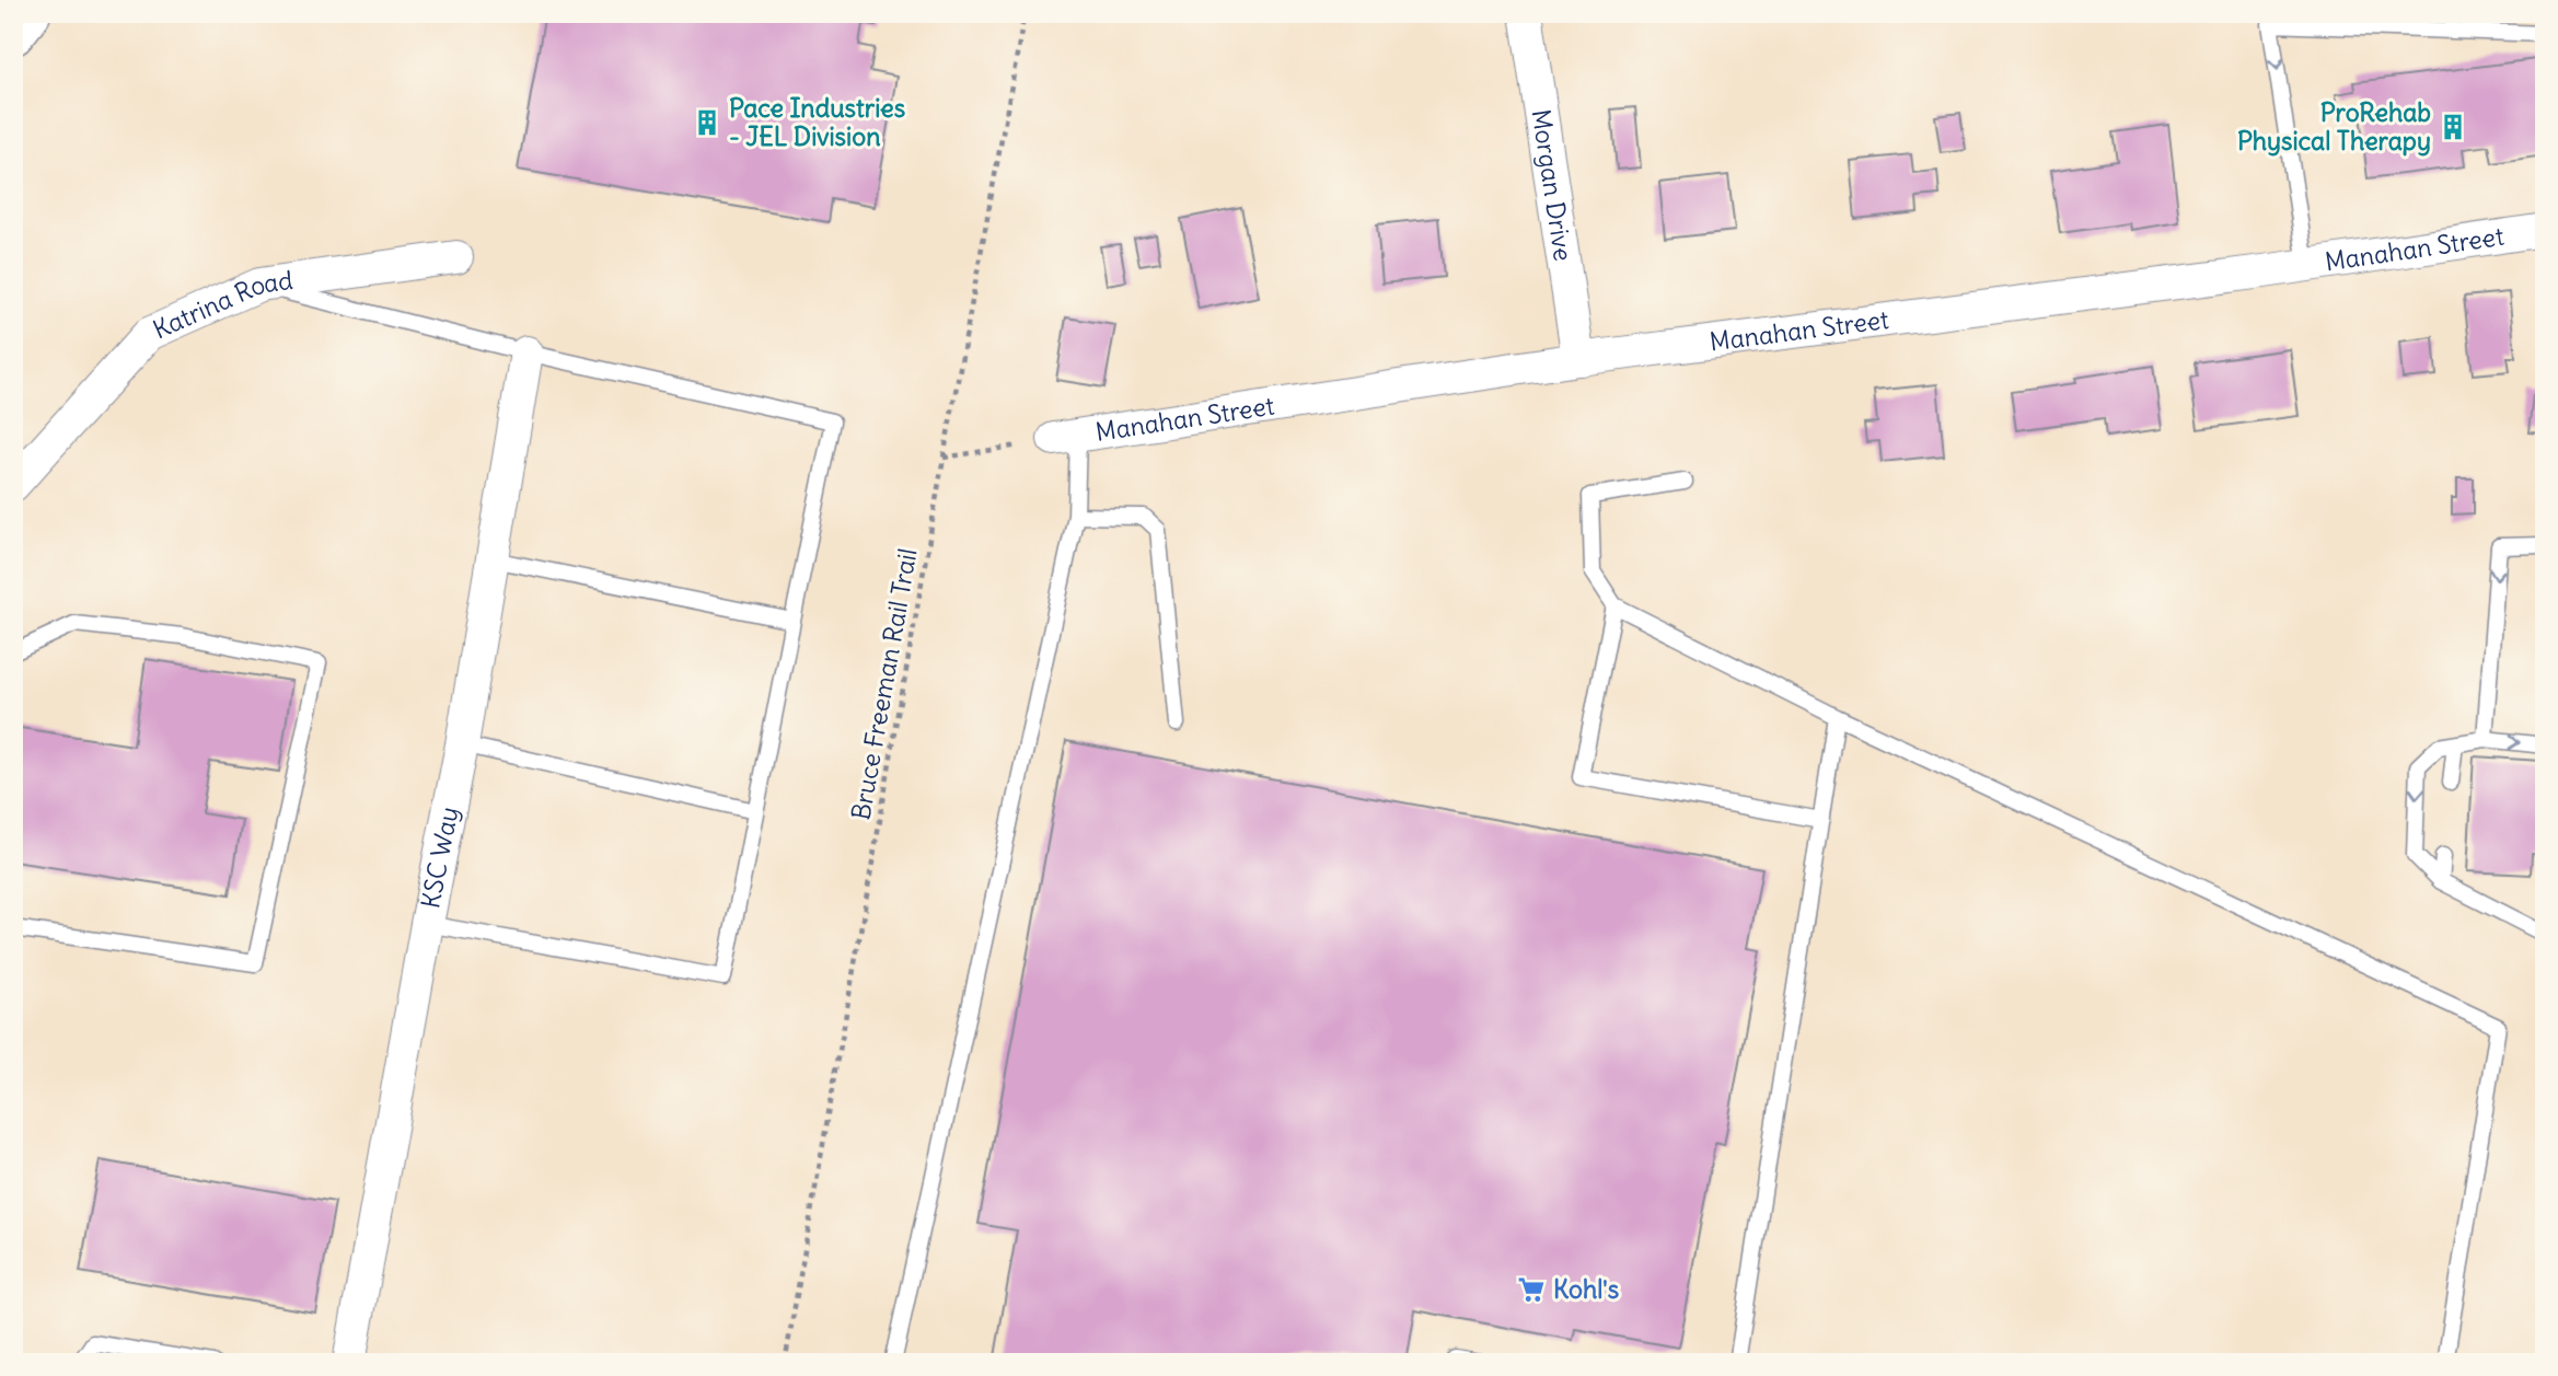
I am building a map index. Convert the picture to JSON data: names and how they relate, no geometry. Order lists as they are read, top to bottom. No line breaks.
{"streets":{"street":["Morgan Drive","Manahan Street","Katrina Road","KSC Way"],"path":["Bruce Freeman Rail Trail"]},"crossings":[["Morgan Drive","Manahan Street"]],"places":{"building":["Pace Industries - JEL Division","ProRehab Physical Therapy"],"supermarket":["Kohl's"]}}
